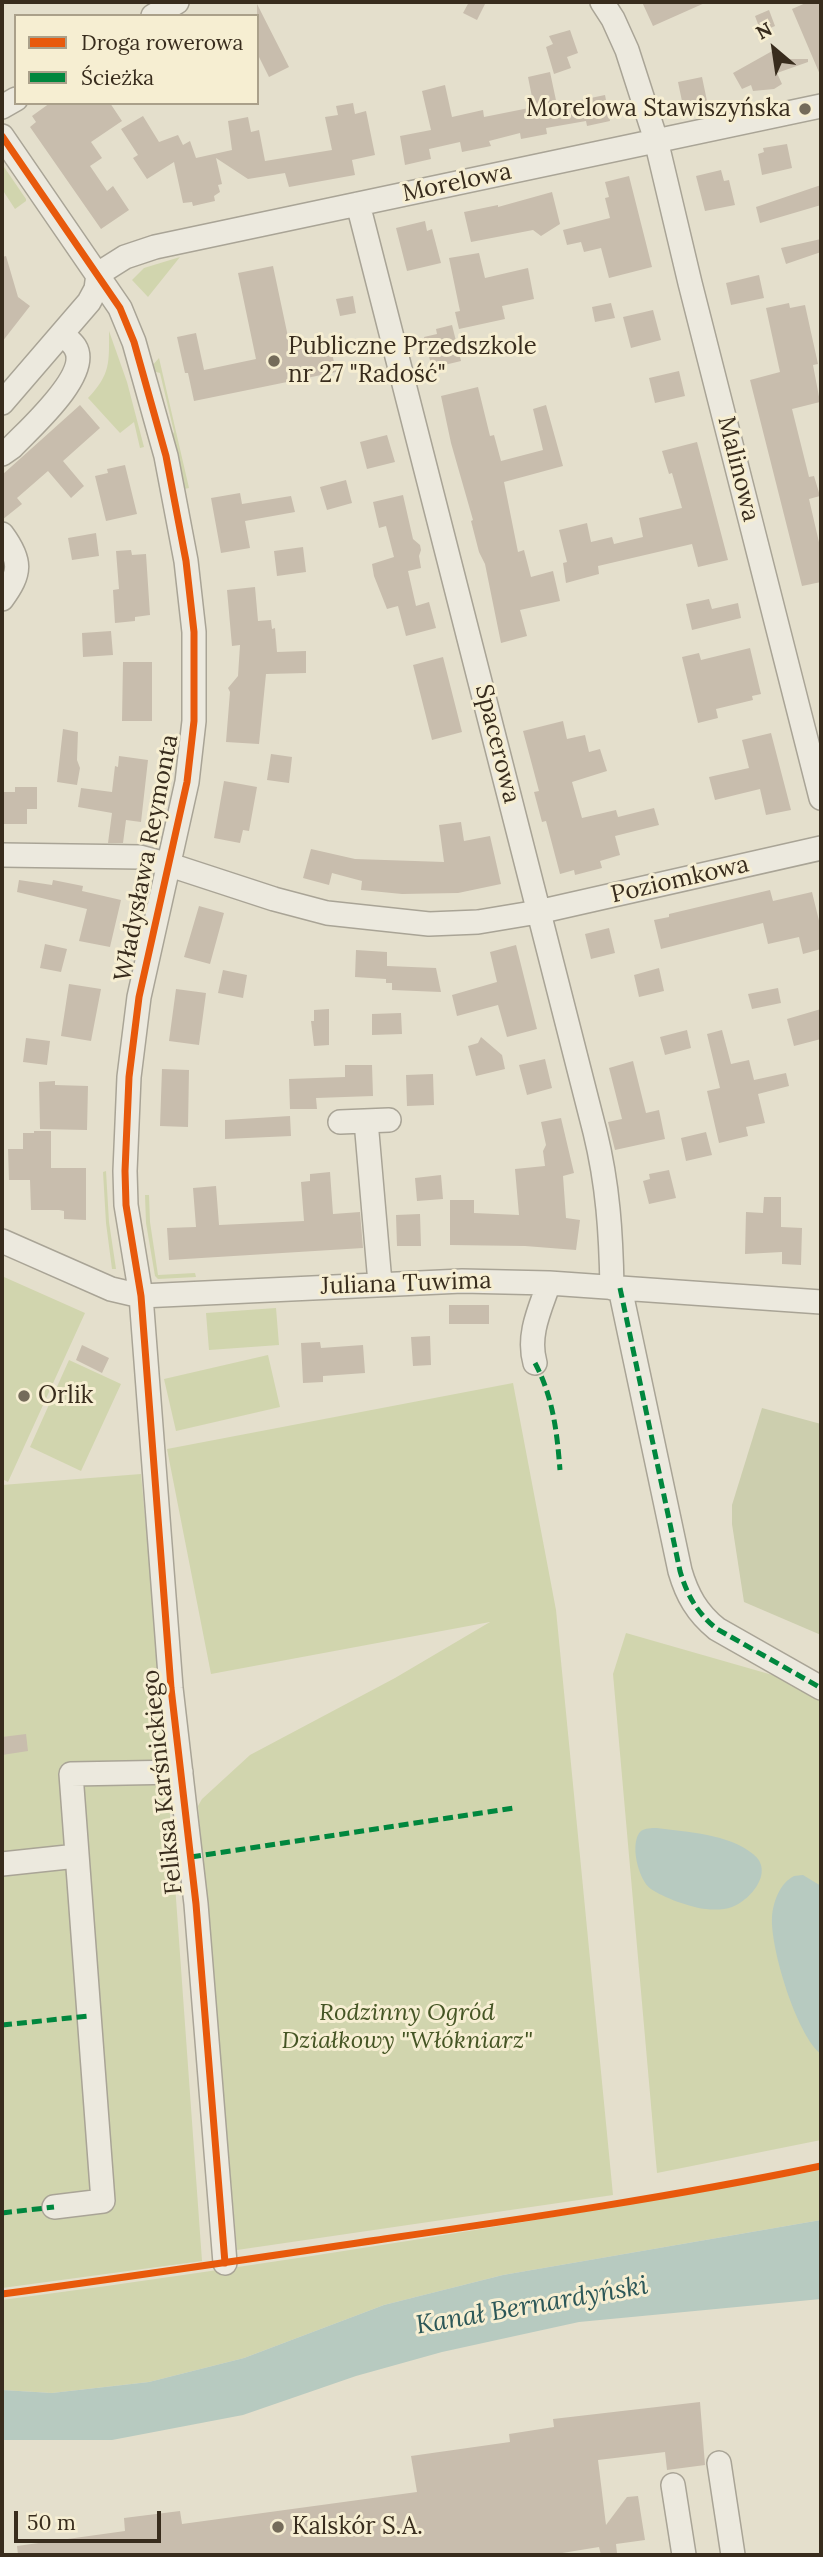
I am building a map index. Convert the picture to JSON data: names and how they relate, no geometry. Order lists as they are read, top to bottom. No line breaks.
{"streets":{"street":["Morelowa","Malinowa","Spacerowa","Władysława Reymonta","Poziomkowa","Juliana Tuwima","Feliksa Karśnickiego"]},"crossings":[["Morelowa","Malinowa"],["Morelowa","Spacerowa"],["Morelowa","Władysława Reymonta"],["Spacerowa","Poziomkowa"],["Spacerowa","Juliana Tuwima"],["Władysława Reymonta","Poziomkowa"],["Władysława Reymonta","Juliana Tuwima"],["Władysława Reymonta","Feliksa Karśnickiego"],["Juliana Tuwima","Feliksa Karśnickiego"]],"water":["Kanał Bernardyński"],"parks":["Rodzinny Ogród Działkowy \"Włókniarz\""],"places":["Morelowa Stawiszyńska","Publiczne Przedszkole nr 27 \"Radość\"","Orlik","Kalskór S.A."],"legend":["Droga rowerowa","Ścieżka"],"scale_bar":"50 m","north":"top left"}
